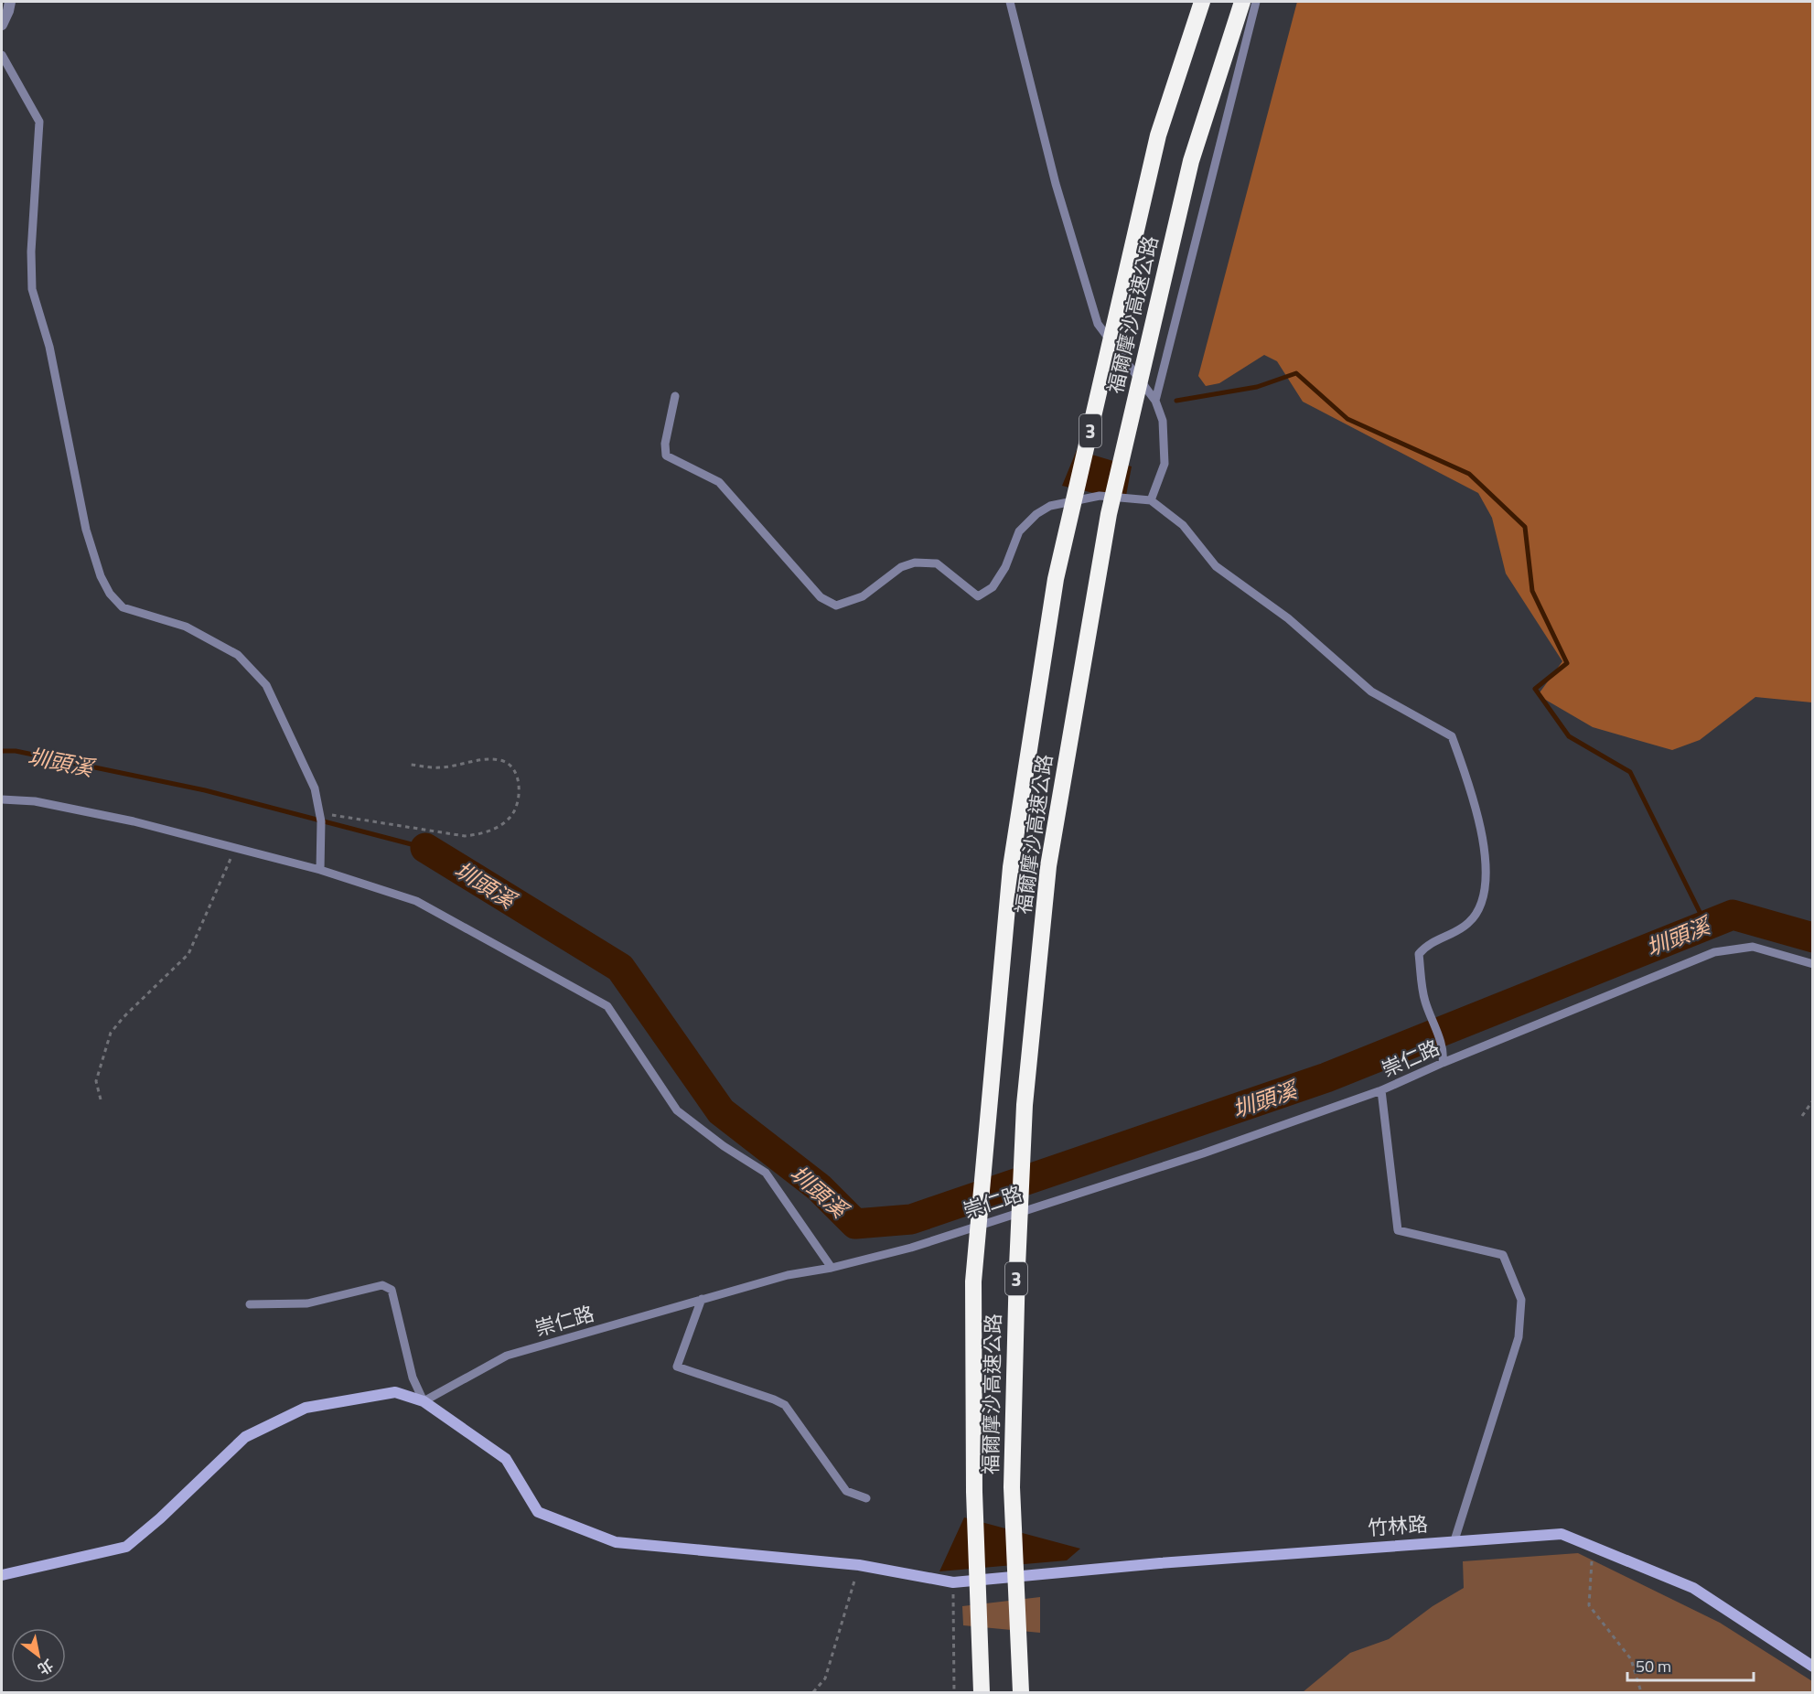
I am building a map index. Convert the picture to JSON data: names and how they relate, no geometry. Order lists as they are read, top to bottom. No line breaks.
{"streets":{"highway":["福爾摩沙高速公路","3"],"street":["竹林路"],"lane":["崇仁路"]},"crossings":[["崇仁路","竹林路"]],"water":["圳頭溪"],"scale_bar":"50 m","north":"bottom right"}
